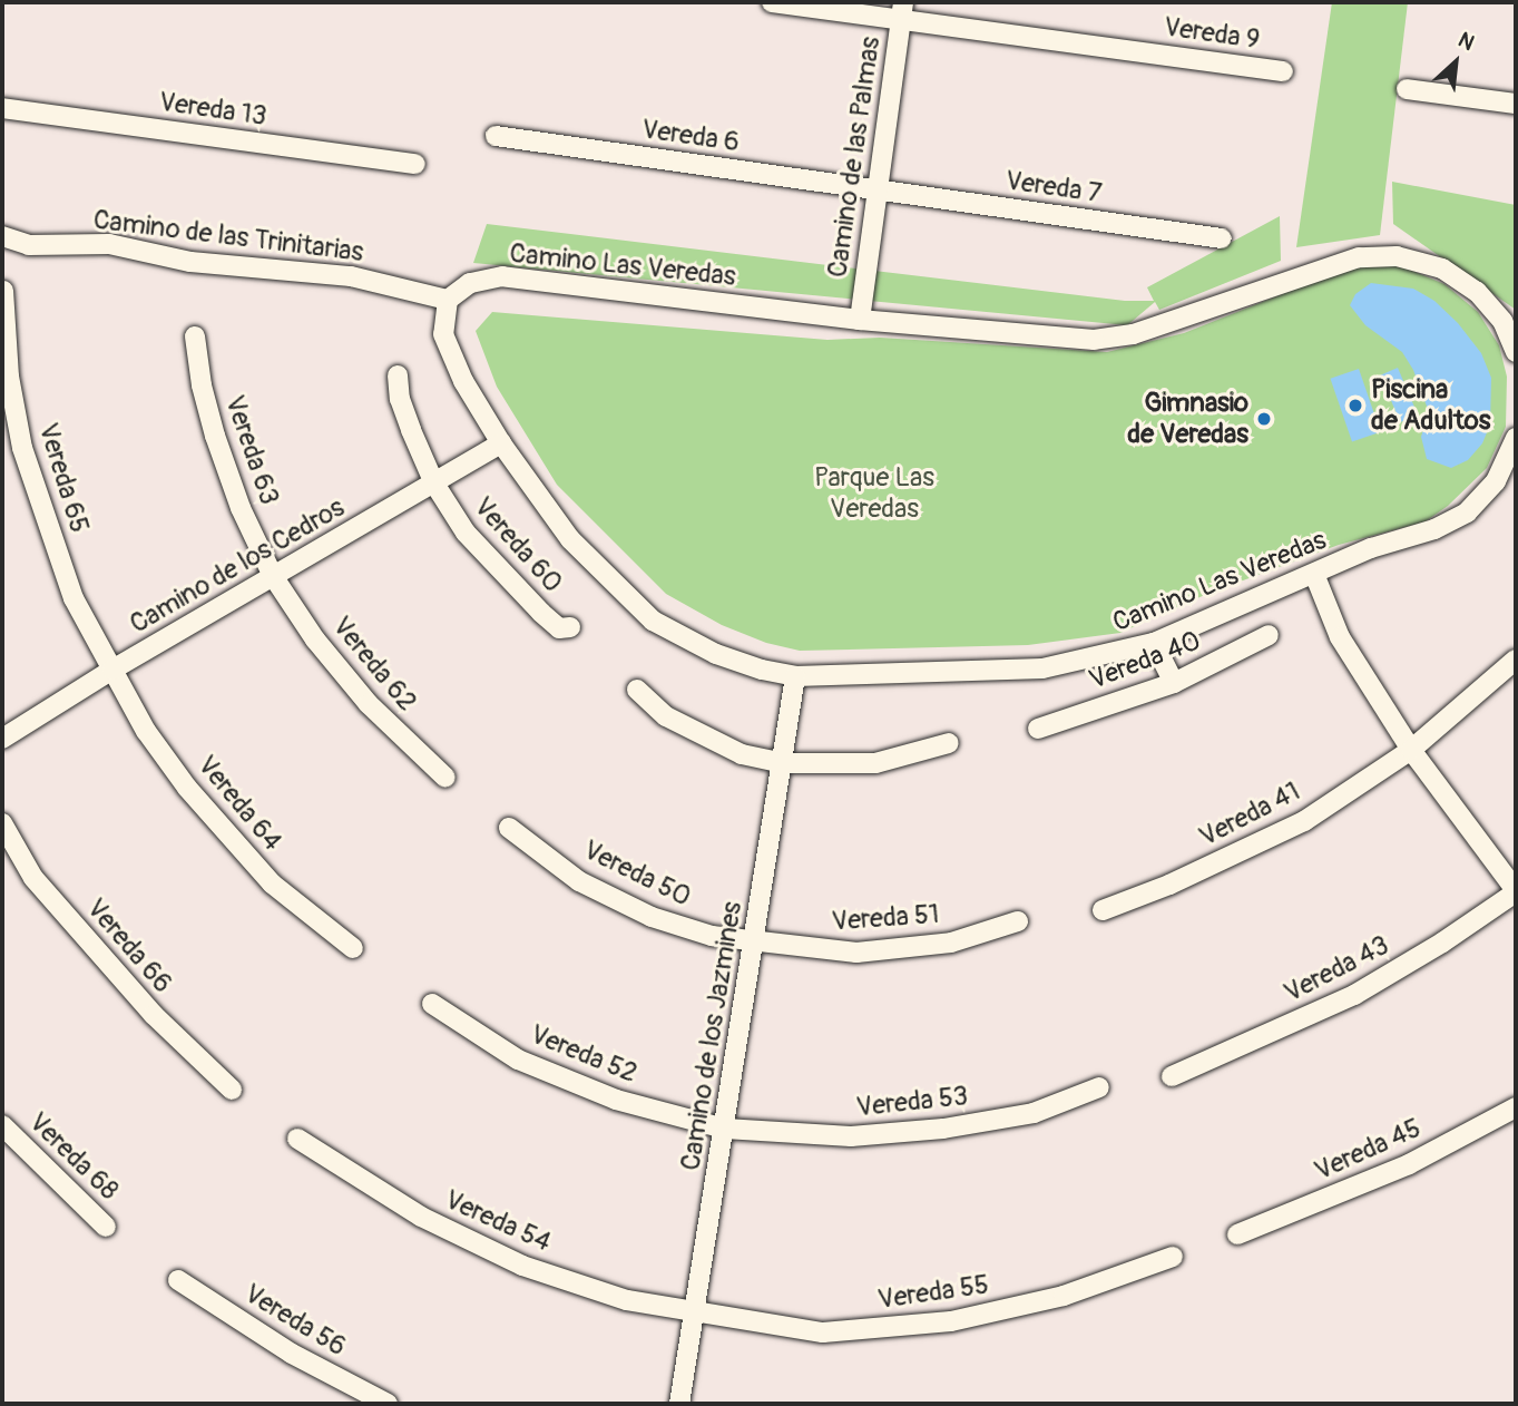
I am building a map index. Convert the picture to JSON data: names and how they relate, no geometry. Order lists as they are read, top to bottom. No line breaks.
{"streets":{"street":["Vereda 9","Vereda 13","Vereda 6","Camino de las Palmas","Vereda 7","Camino de las Trinitarias","Camino Las Veredas","Vereda 63","Vereda 65","Vereda 60","Camino de los Cedros","Vereda 40","Vereda 62","Vereda 64","Vereda 41","Vereda 50","Vereda 51","Vereda 66","Vereda 43","Camino de los Jazmines","Vereda 52","Vereda 53","Vereda 45","Vereda 68","Vereda 54","Vereda 55","Vereda 56"]},"crossings":[["Vereda 9","Camino de las Palmas"],["Vereda 6","Camino de las Palmas"],["Vereda 6","Vereda 7"],["Camino de las Palmas","Vereda 7"],["Camino de las Palmas","Camino Las Veredas"],["Camino de las Trinitarias","Camino Las Veredas"],["Camino Las Veredas","Camino de los Cedros"],["Camino Las Veredas","Camino de los Jazmines"],["Vereda 63","Camino de los Cedros"],["Vereda 63","Vereda 62"],["Vereda 65","Camino de los Cedros"],["Vereda 65","Vereda 64"],["Vereda 60","Camino de los Cedros"],["Camino de los Cedros","Vereda 62"],["Camino de los Cedros","Vereda 64"],["Vereda 50","Vereda 51"],["Vereda 50","Camino de los Jazmines"],["Vereda 51","Camino de los Jazmines"],["Camino de los Jazmines","Vereda 52"],["Camino de los Jazmines","Vereda 53"],["Camino de los Jazmines","Vereda 54"],["Camino de los Jazmines","Vereda 55"],["Vereda 52","Vereda 53"],["Vereda 54","Vereda 55"]],"parks":["Parque Las Veredas"],"places":["Piscina de Adultos","Gimnasio de Veredas"],"north":"top right"}
